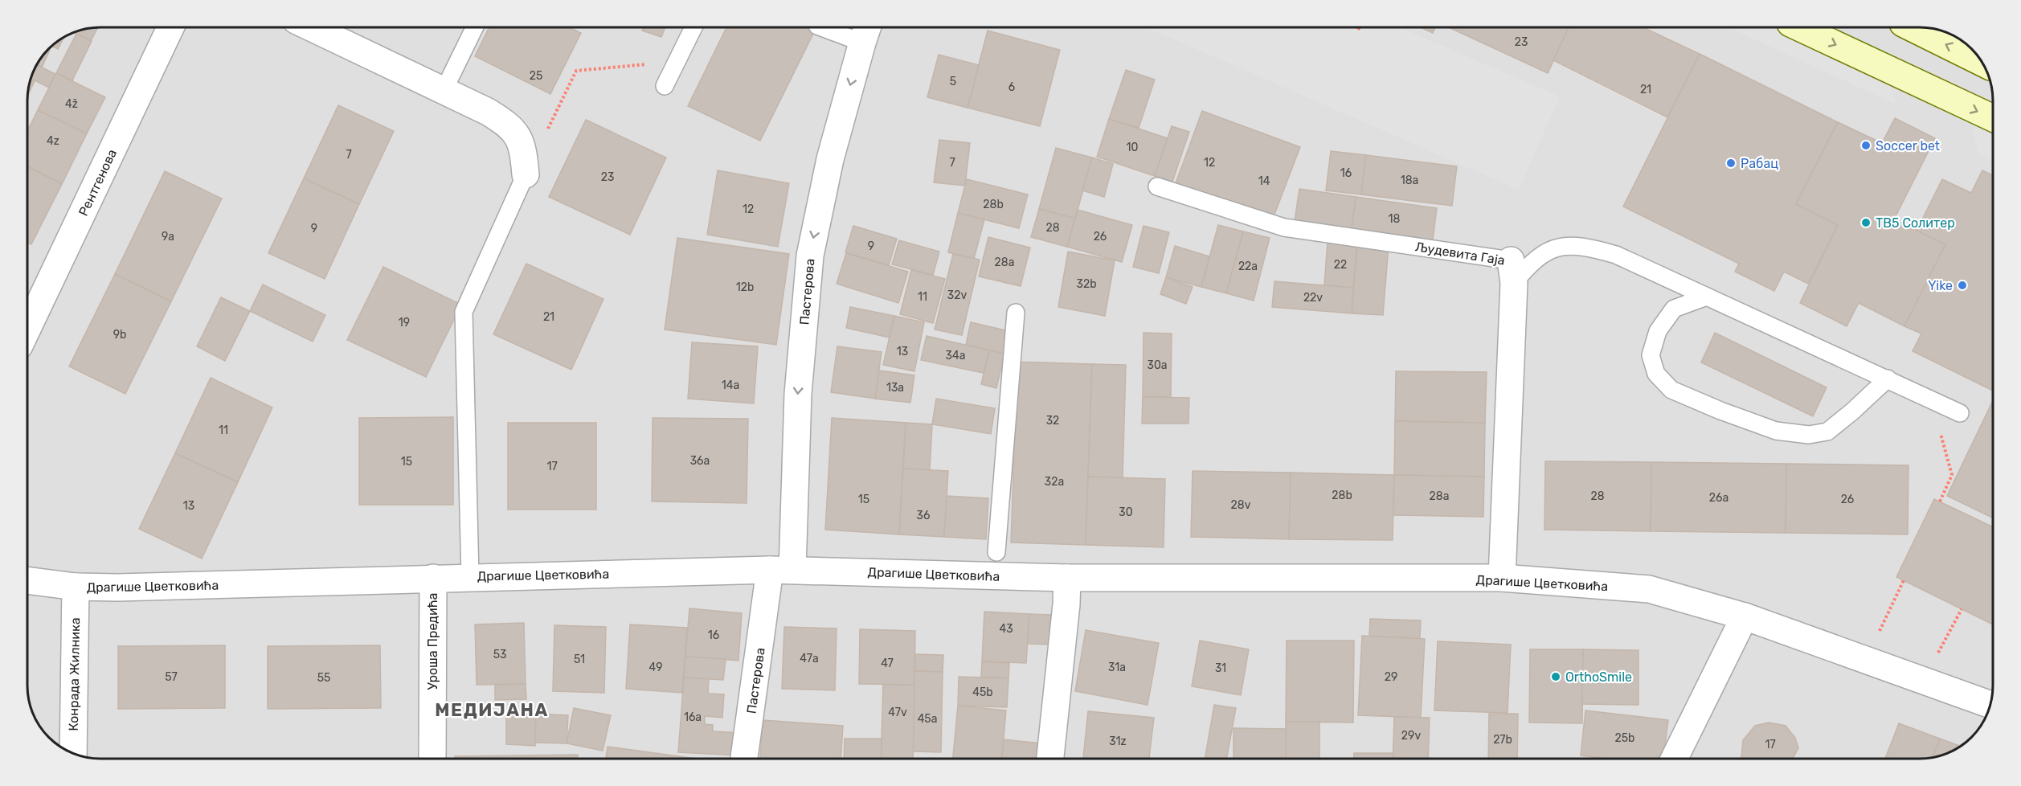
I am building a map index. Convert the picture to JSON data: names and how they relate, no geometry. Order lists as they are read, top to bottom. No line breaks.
{"streets":{"street":["Рентгенова","Људевита Гаја","Пастерова","Драгише Цветковића","Уроша Предића","Конрада Жилника"]},"crossings":[["Људевита Гаја","Драгише Цветковића"],["Пастерова","Драгише Цветковића"],["Драгише Цветковића","Уроша Предића"],["Драгише Цветковића","Конрада Жилника"]],"one_way":["Пастерова"],"districts":["МЕДИЈАНА"],"places":["Soccer bet","Рабац","ТВ5 Солитер","Yike","OrthoSmile"],"house_numbers":["23","25","5","6","21","4ž","4z","10","7","7","12","16","23","18a","14","28b","12","18","28","9","9a","26","9","28a","22","22a","32b","12b","32v","11","22v","21","19","9b","13","34a","30a","14a","13a","32","11","36a","15","17","32a","28b","28a","28","26a","15","26","28v","13","30","36","43","16","53","47a","51","47","49","31a","31","57","29","55","45b","47v","16a","45a","29v","25b","27b","31z","17"]}
